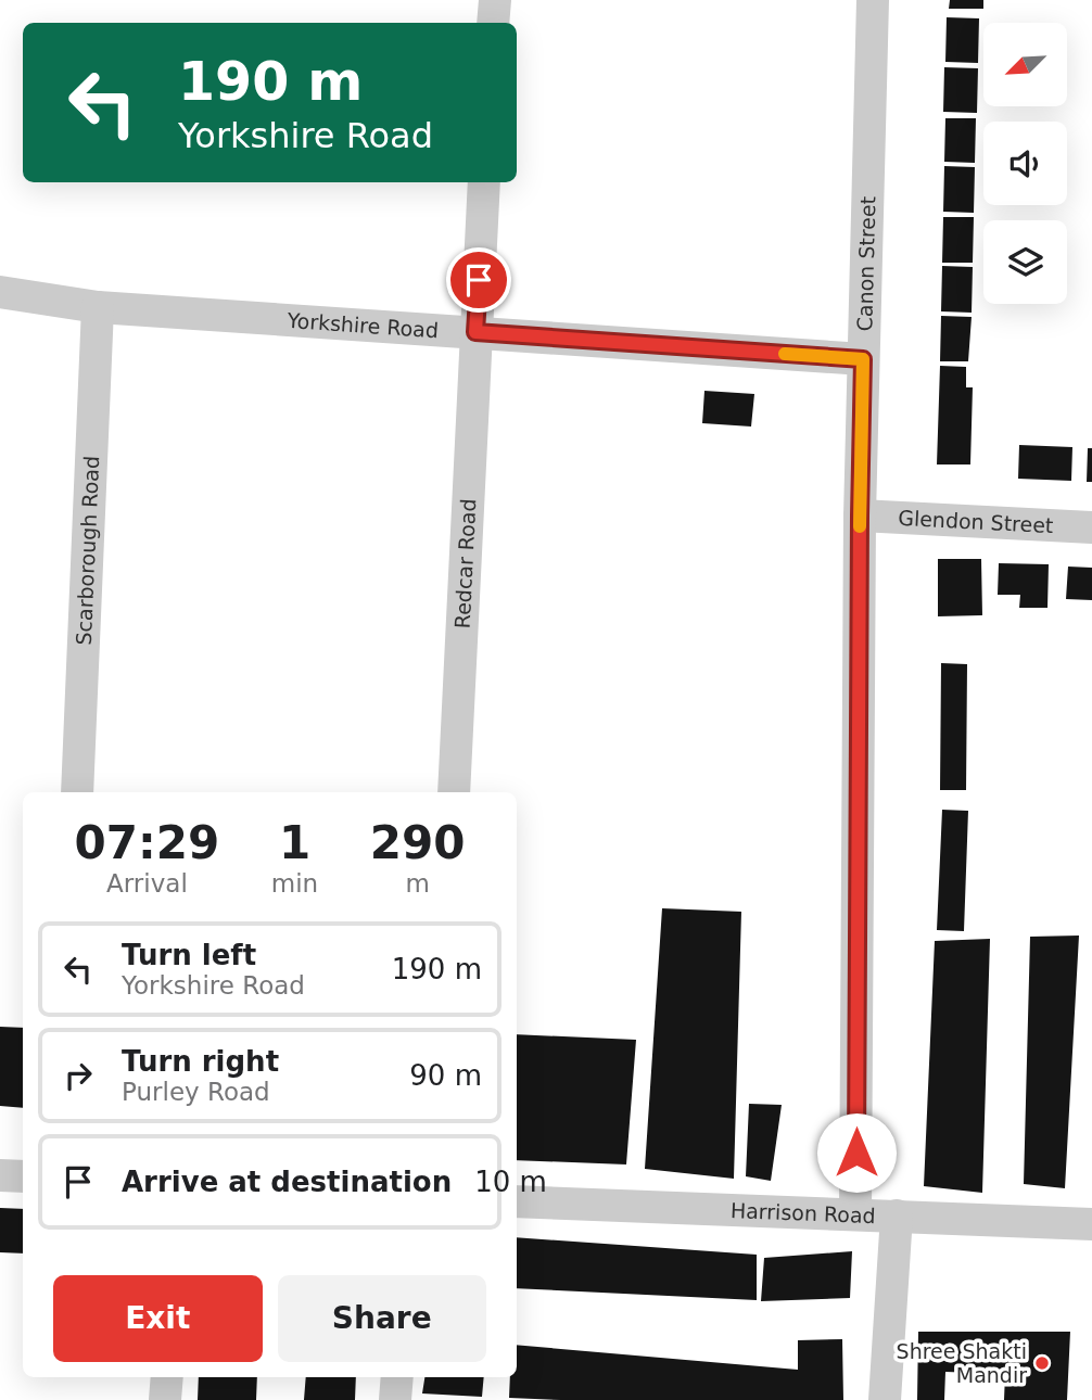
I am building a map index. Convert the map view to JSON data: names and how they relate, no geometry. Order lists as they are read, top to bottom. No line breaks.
{"streets":{"street":["Canon Street","Yorkshire Road","Glendon Street","Scarborough Road","Redcar Road","Harrison Road"]},"crossings":[["Canon Street","Yorkshire Road"],["Canon Street","Glendon Street"],["Canon Street","Harrison Road"],["Yorkshire Road","Scarborough Road"],["Yorkshire Road","Redcar Road"]],"places":["Shree Shakti Mandir"],"north":"bottom left","page":{"turn":["190 m","Yorkshire Road"],"eta":["07:29","Arrival","1","min","290","m"],"list":[{"name":"Turn left","note":"Yorkshire Road","value":"190 m"},{"name":"Turn right","note":"Purley Road","value":"90 m"},{"name":"Arrive at destination","value":"10 m"}],"buttons":["Exit","Share"]}}
